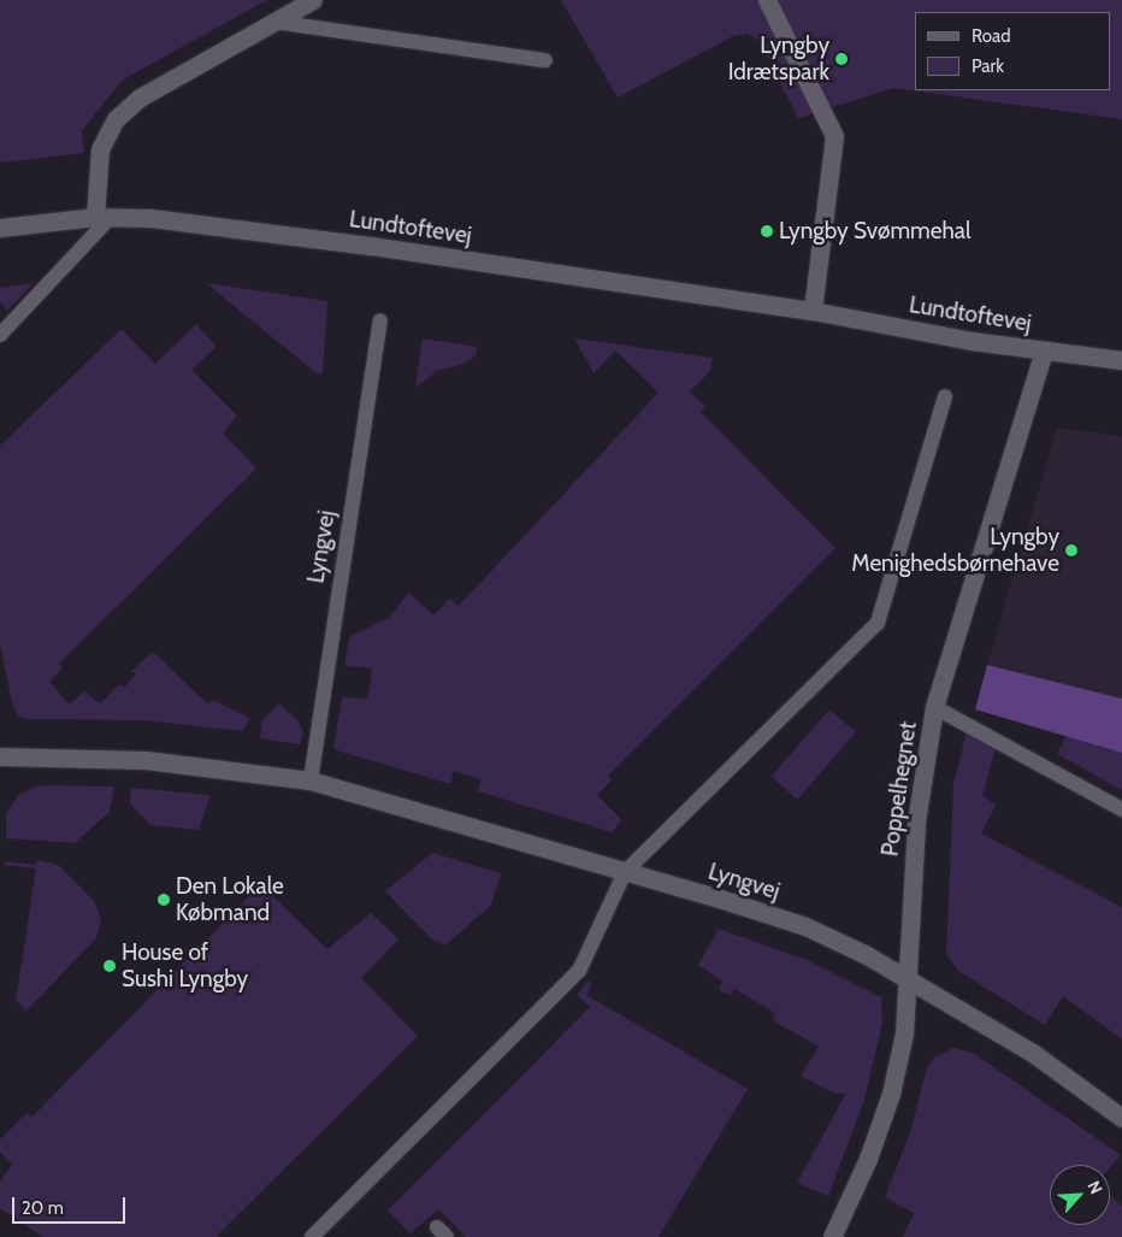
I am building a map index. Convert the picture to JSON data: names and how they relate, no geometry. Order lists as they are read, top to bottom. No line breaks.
{"streets":{"street":["Lundtoftevej","Lyngvej","Poppelhegnet"]},"crossings":[["Lundtoftevej","Poppelhegnet"],["Lyngvej","Poppelhegnet"]],"places":["Lyngby Idrætspark","Lyngby Svømmehal","Lyngby Menighedsbørnehave","Den Lokale Købmand","House of Sushi Lyngby"],"legend":["Road","Park"],"scale_bar":"20 m","north":"top right"}
